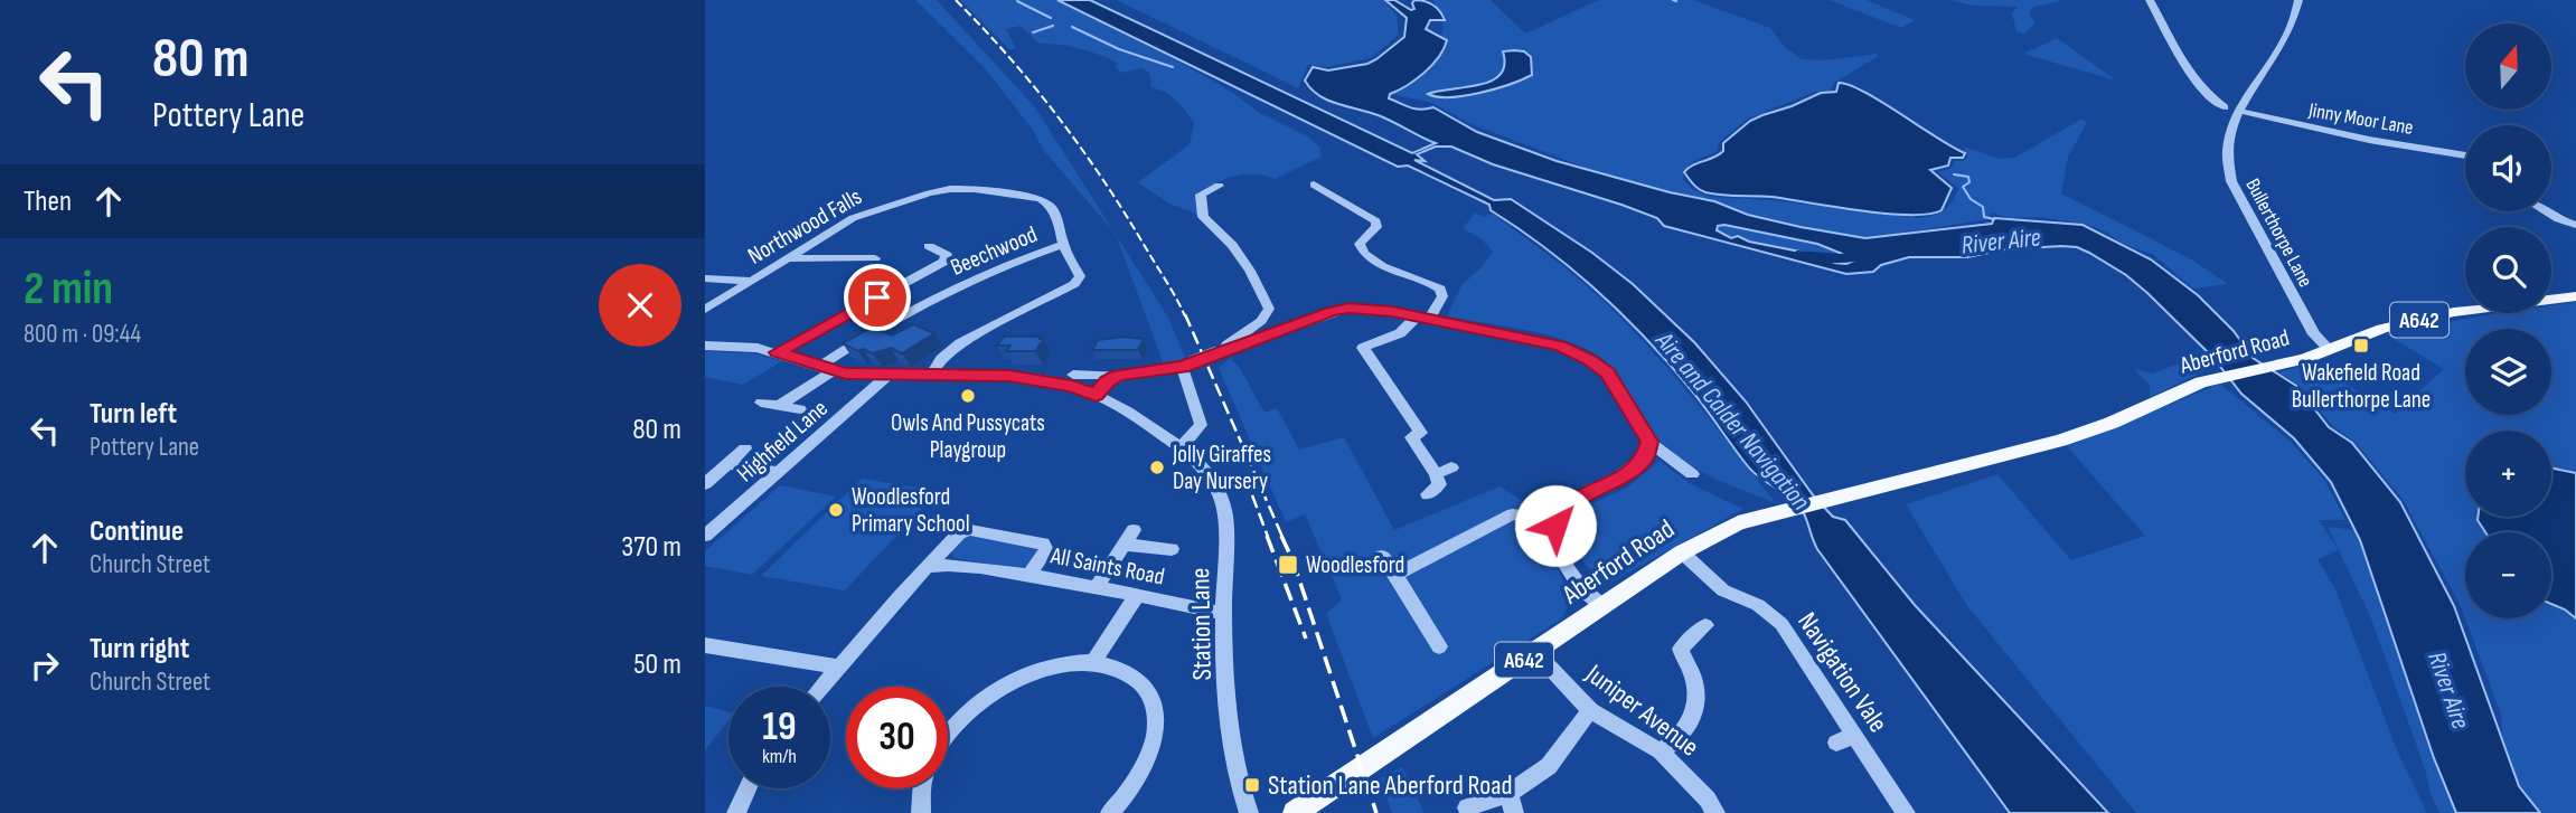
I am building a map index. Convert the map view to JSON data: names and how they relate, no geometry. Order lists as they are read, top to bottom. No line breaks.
{"streets":{"main road":["A642","Aberford Road"],"street":["Jinny Moor Lane","Northwood Falls","Bullerthorpe Lane","Beechwood","Highfield Lane","All Saints Road","Station Lane","Navigation Vale","Juniper Avenue"]},"crossings":[["Jinny Moor Lane","Bullerthorpe Lane"],["Northwood Falls","Beechwood"],["Bullerthorpe Lane","A642"],["Bullerthorpe Lane","Aberford Road"],["A642","Aberford Road"],["Aberford Road","Navigation Vale"],["Aberford Road","Juniper Avenue"],["All Saints Road","Station Lane"]],"water":["River Aire","Aire and Calder Navigation"],"places":{"transit":["Wakefield Road Bullerthorpe Lane","Woodlesford","Station Lane Aberford Road"],"other":["Owls And Pussycats Playgroup","Jolly Giraffes Day Nursery","Woodlesford Primary School"]},"north":"top","page":{"turn":["80 m","Pottery Lane"],"map_buttons":["+","−"],"then":"Then","heading":["2 min","800 m · 09:44"],"list":[{"name":"Turn left","note":"Pottery Lane","value":"80 m"},{"name":"Continue","note":"Church Street","value":"370 m"},{"name":"Turn right","note":"Church Street","value":"50 m"}],"speed":"19 km/h","limit":"30"}}
